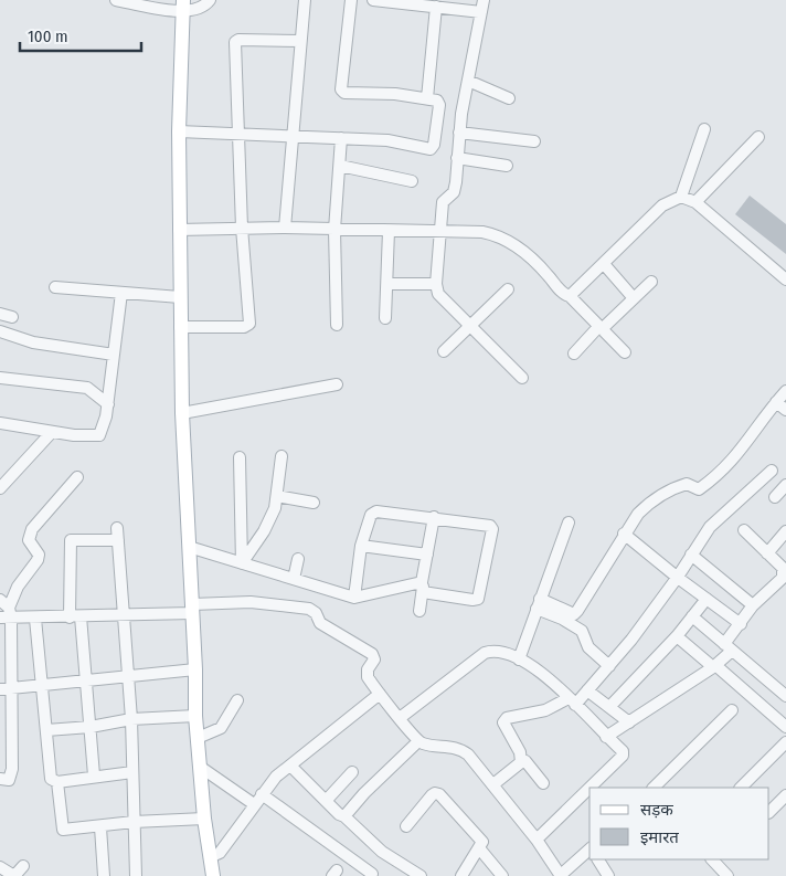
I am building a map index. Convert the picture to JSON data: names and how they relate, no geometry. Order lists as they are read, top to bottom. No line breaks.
{"legend":["सड़क","इमारत"],"scale_bar":"100 m"}
